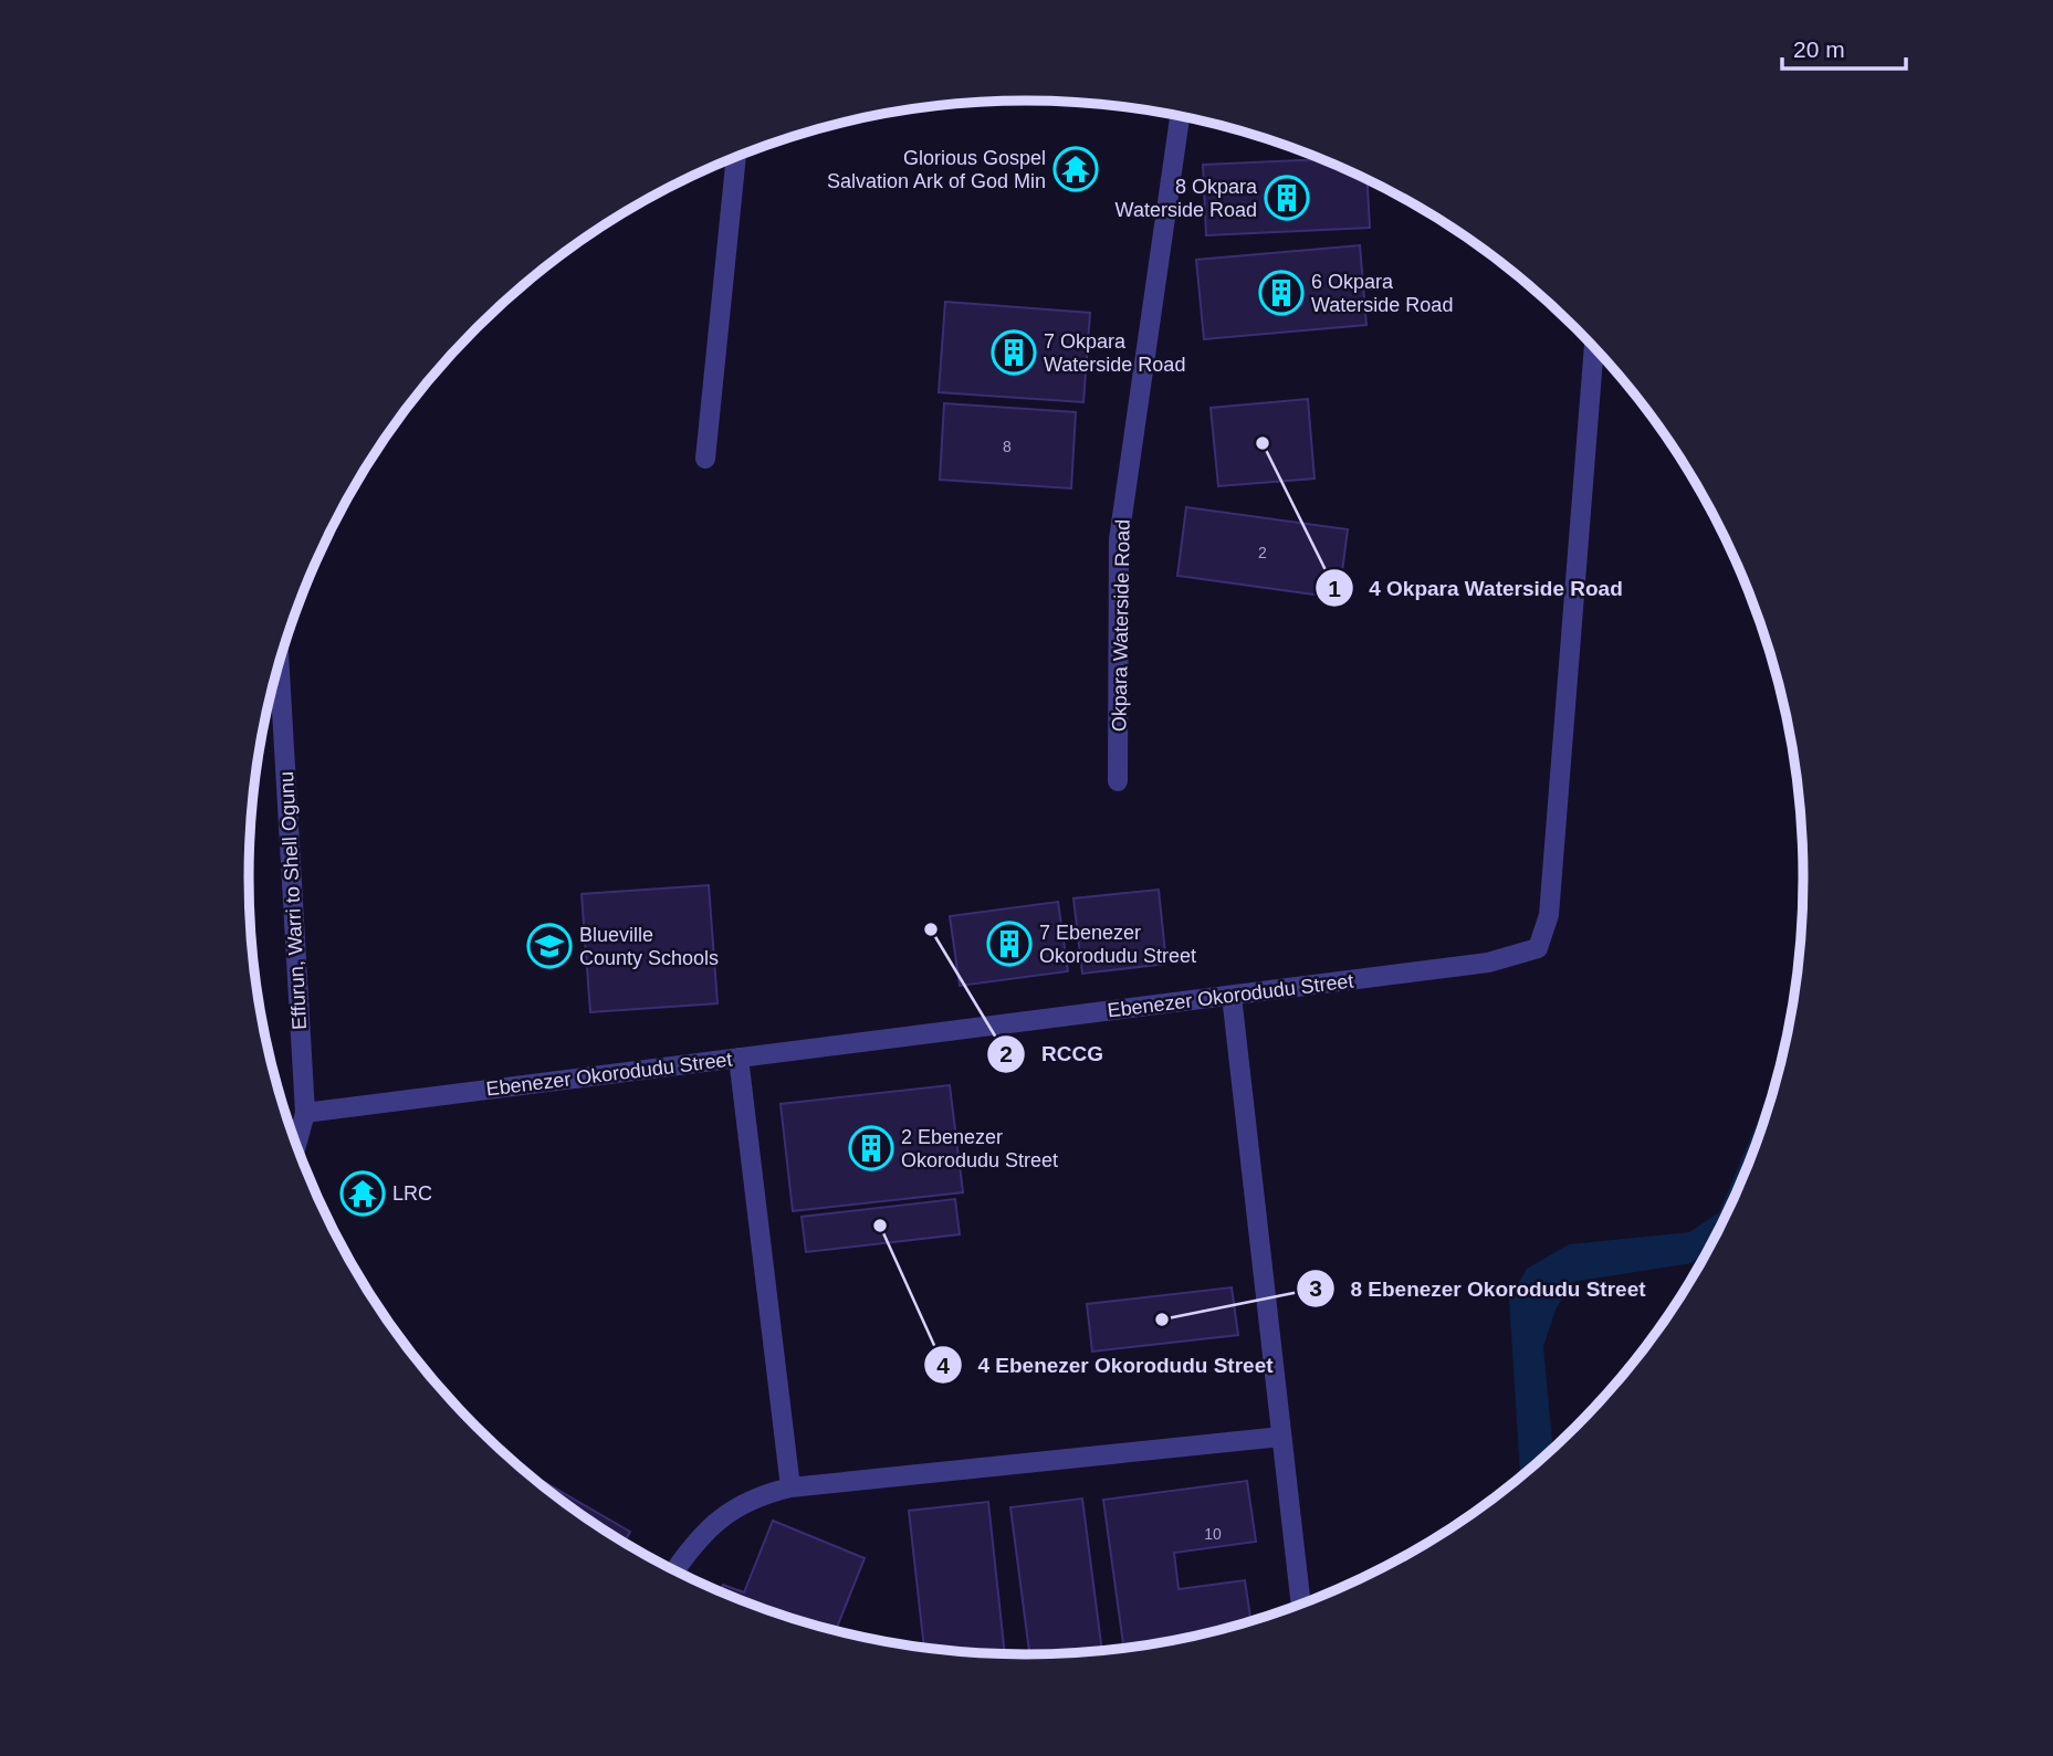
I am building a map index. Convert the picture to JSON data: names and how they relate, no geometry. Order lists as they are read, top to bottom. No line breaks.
{"streets":{"street":["Okpara Waterside Road","Effurun, Warri to Shell Ogunu","Ebenezer Okorodudu Street"]},"crossings":[["Effurun, Warri to Shell Ogunu","Ebenezer Okorodudu Street"]],"places":{"temple":["Glorious Gospel Salvation Ark of God Min","LRC"],"building":["8 Okpara Waterside Road","6 Okpara Waterside Road","7 Okpara Waterside Road","7 Ebenezer Okorodudu Street","2 Ebenezer Okorodudu Street"],"other":["4 Okpara Waterside Road","RCCG","4 Ebenezer Okorodudu Street","8 Ebenezer Okorodudu Street"],"school or university":["Blueville County Schools"]},"house_numbers":["8","2","10"],"scale_bar":"20 m"}
